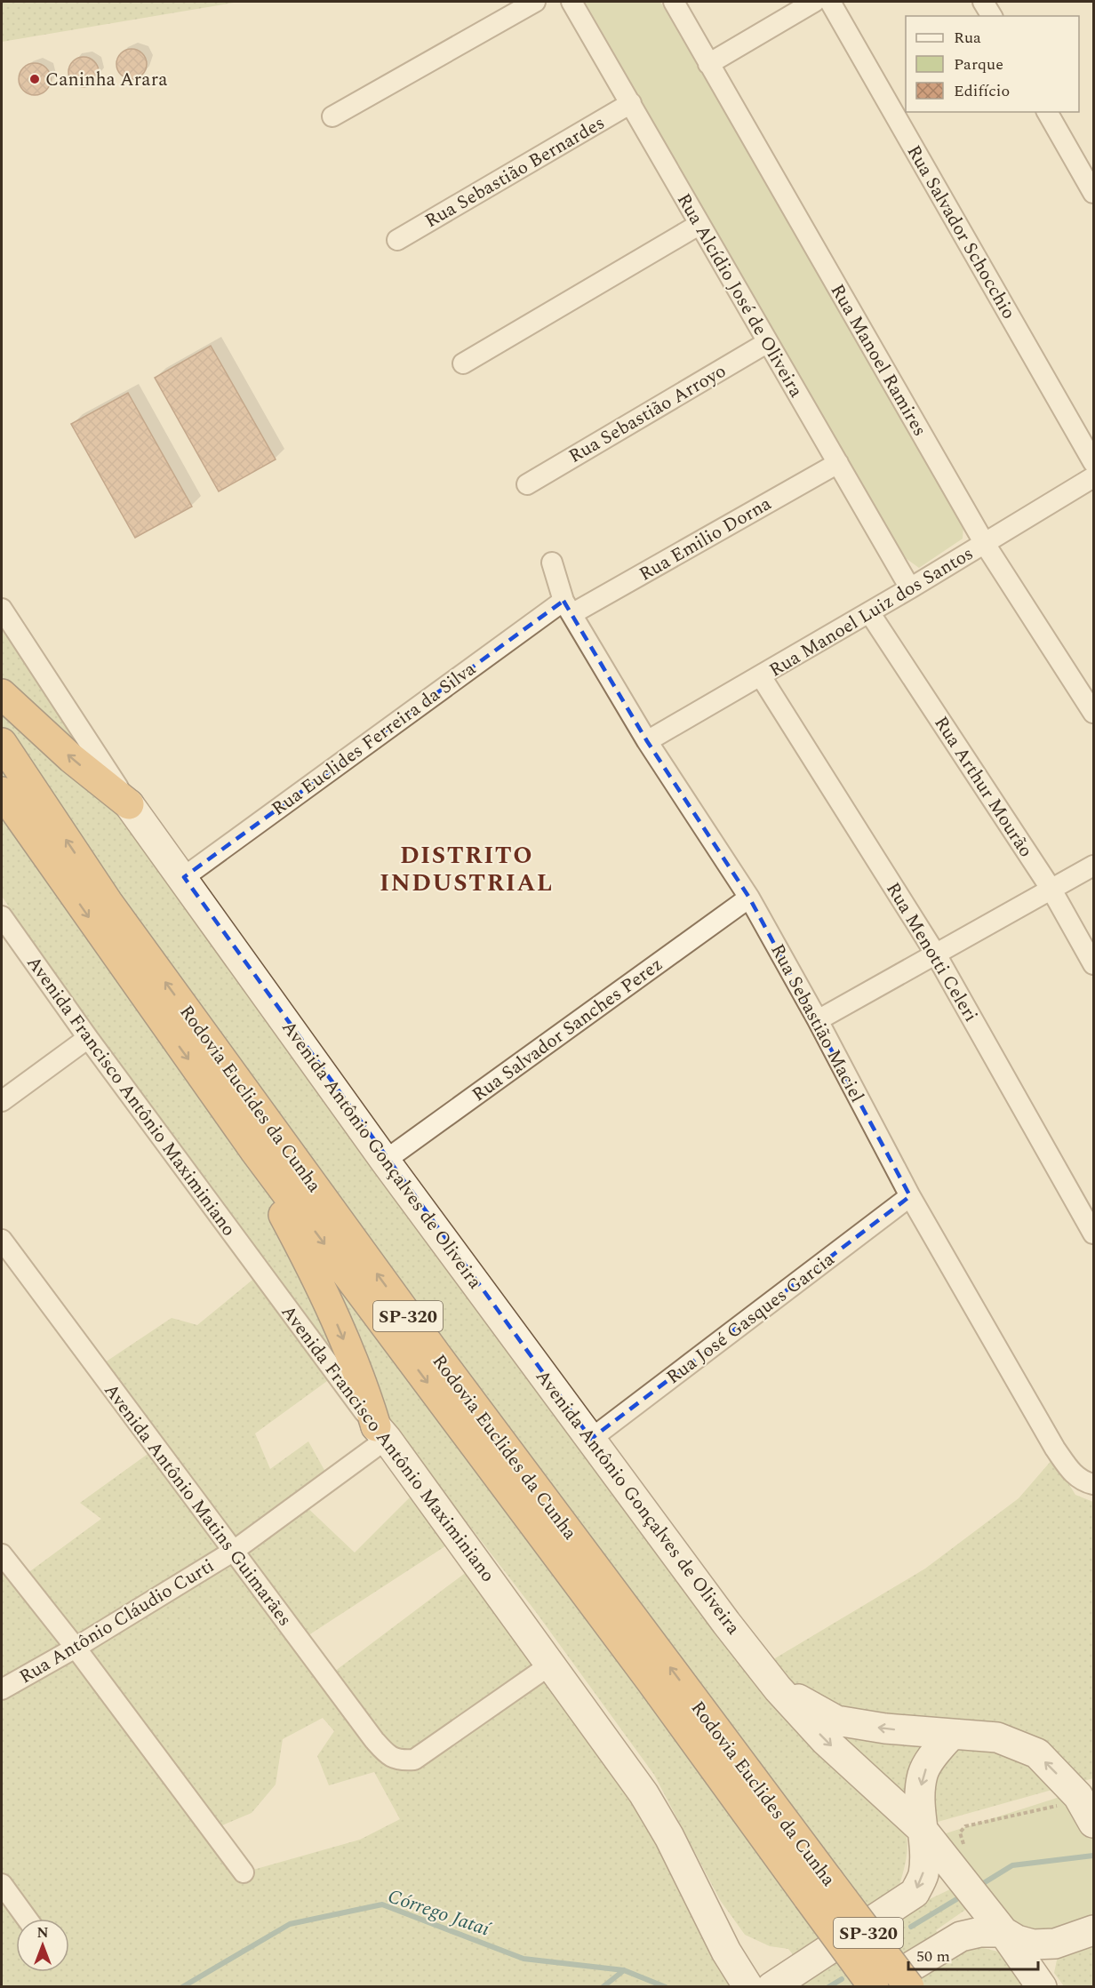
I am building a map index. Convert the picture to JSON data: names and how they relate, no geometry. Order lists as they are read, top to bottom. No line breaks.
{"streets":{"highway":["Rodovia Euclides da Cunha","SP-320"],"main road":["Avenida Francisco Antônio Maximiniano","Avenida Antônio Gonçalves de Oliveira"],"street":["Rua Sebastião Bernardes","Rua Salvador Schocchio","Rua Alcídio José de Oliveira","Rua Manoel Ramires","Rua Sebastião Arroyo","Rua Emilio Dorna","Rua Manoel Luiz dos Santos","Rua Euclides Ferreira da Silva","Rua Arthur Mourão","Rua Menotti Celeri","Rua Sebastião Maciel","Rua Salvador Sanches Perez","Rua José Gasques Garcia","Avenida Antônio Matins Guimarães","Rua Antônio Cláudio Curti"]},"crossings":[["Rua Sebastião Bernardes","Rua Alcídio José de Oliveira"],["Rua Alcídio José de Oliveira","Rua Sebastião Arroyo"],["Rua Alcídio José de Oliveira","Rua Emilio Dorna"],["Rua Alcídio José de Oliveira","Rua Manoel Luiz dos Santos"],["Rua Manoel Ramires","Rua Manoel Luiz dos Santos"],["Rua Emilio Dorna","Rua Euclides Ferreira da Silva"],["Rua Emilio Dorna","Rua Sebastião Maciel"],["Rua Manoel Luiz dos Santos","Rua Arthur Mourão"],["Rua Manoel Luiz dos Santos","Rua Menotti Celeri"],["Rua Manoel Luiz dos Santos","Rua Sebastião Maciel"],["Rua Euclides Ferreira da Silva","Rua Sebastião Maciel"],["Rua Euclides Ferreira da Silva","Avenida Antônio Gonçalves de Oliveira"],["Rua Sebastião Maciel","Rua Salvador Sanches Perez"],["Rua Sebastião Maciel","Rua José Gasques Garcia"],["Rua Salvador Sanches Perez","Avenida Antônio Gonçalves de Oliveira"],["Avenida Francisco Antônio Maximiniano","Avenida Antônio Matins Guimarães"],["Avenida Francisco Antônio Maximiniano","Rua Antônio Cláudio Curti"],["Avenida Antônio Gonçalves de Oliveira","Rua José Gasques Garcia"],["Avenida Antônio Matins Guimarães","Rua Antônio Cláudio Curti"]],"districts":["DISTRITO INDUSTRIAL"],"water":["Córrego Jataí"],"places":["Caninha Arara"],"legend":["Rua","Parque","Edifício"],"scale_bar":"50 m","north":"top"}
